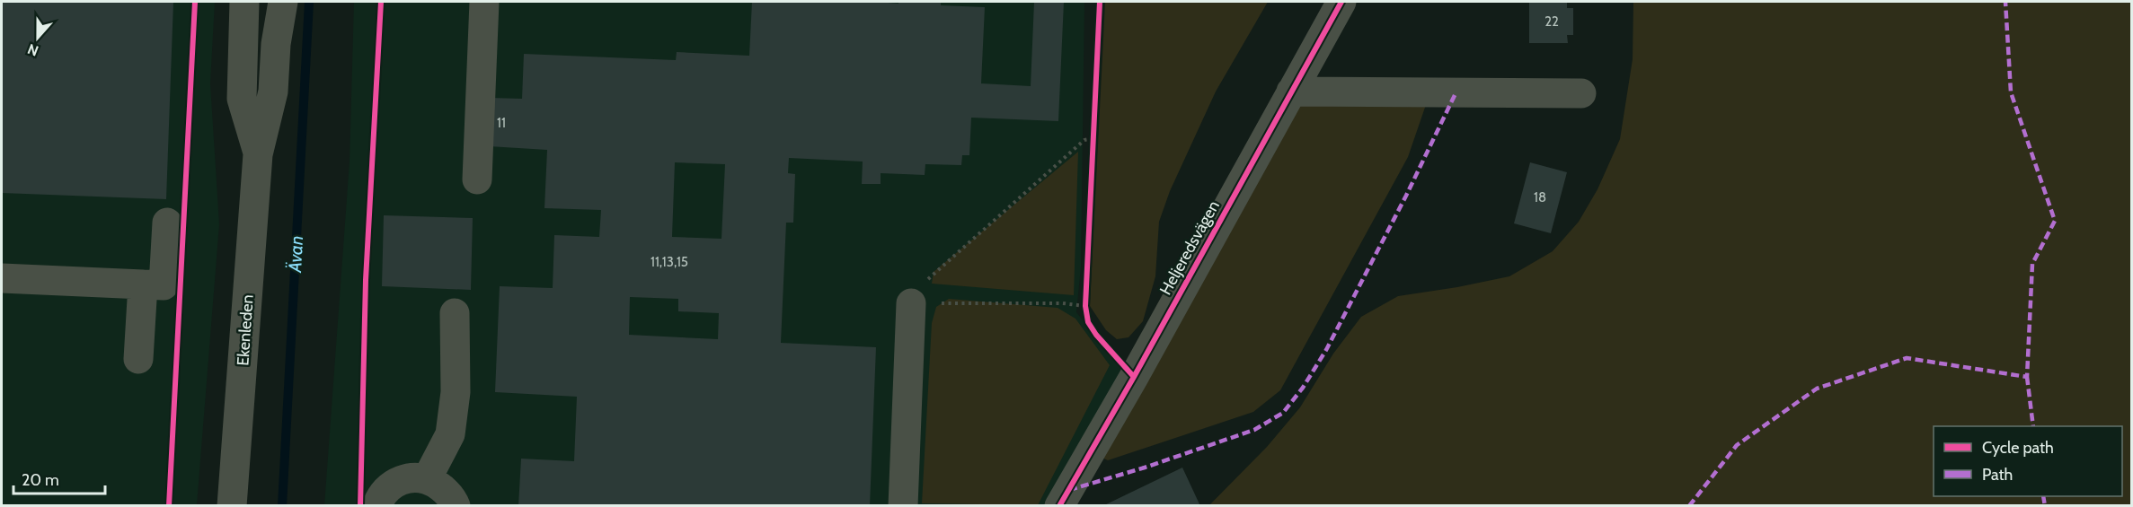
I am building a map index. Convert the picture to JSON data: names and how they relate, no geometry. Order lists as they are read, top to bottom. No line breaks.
{"streets":{"street":["Heljeredsvägen","Ekenleden"]},"water":["Ävan"],"house_numbers":["22","11","18","11,13,15"],"legend":["Cycle path","Path"],"scale_bar":"20 m","north":"bottom"}
